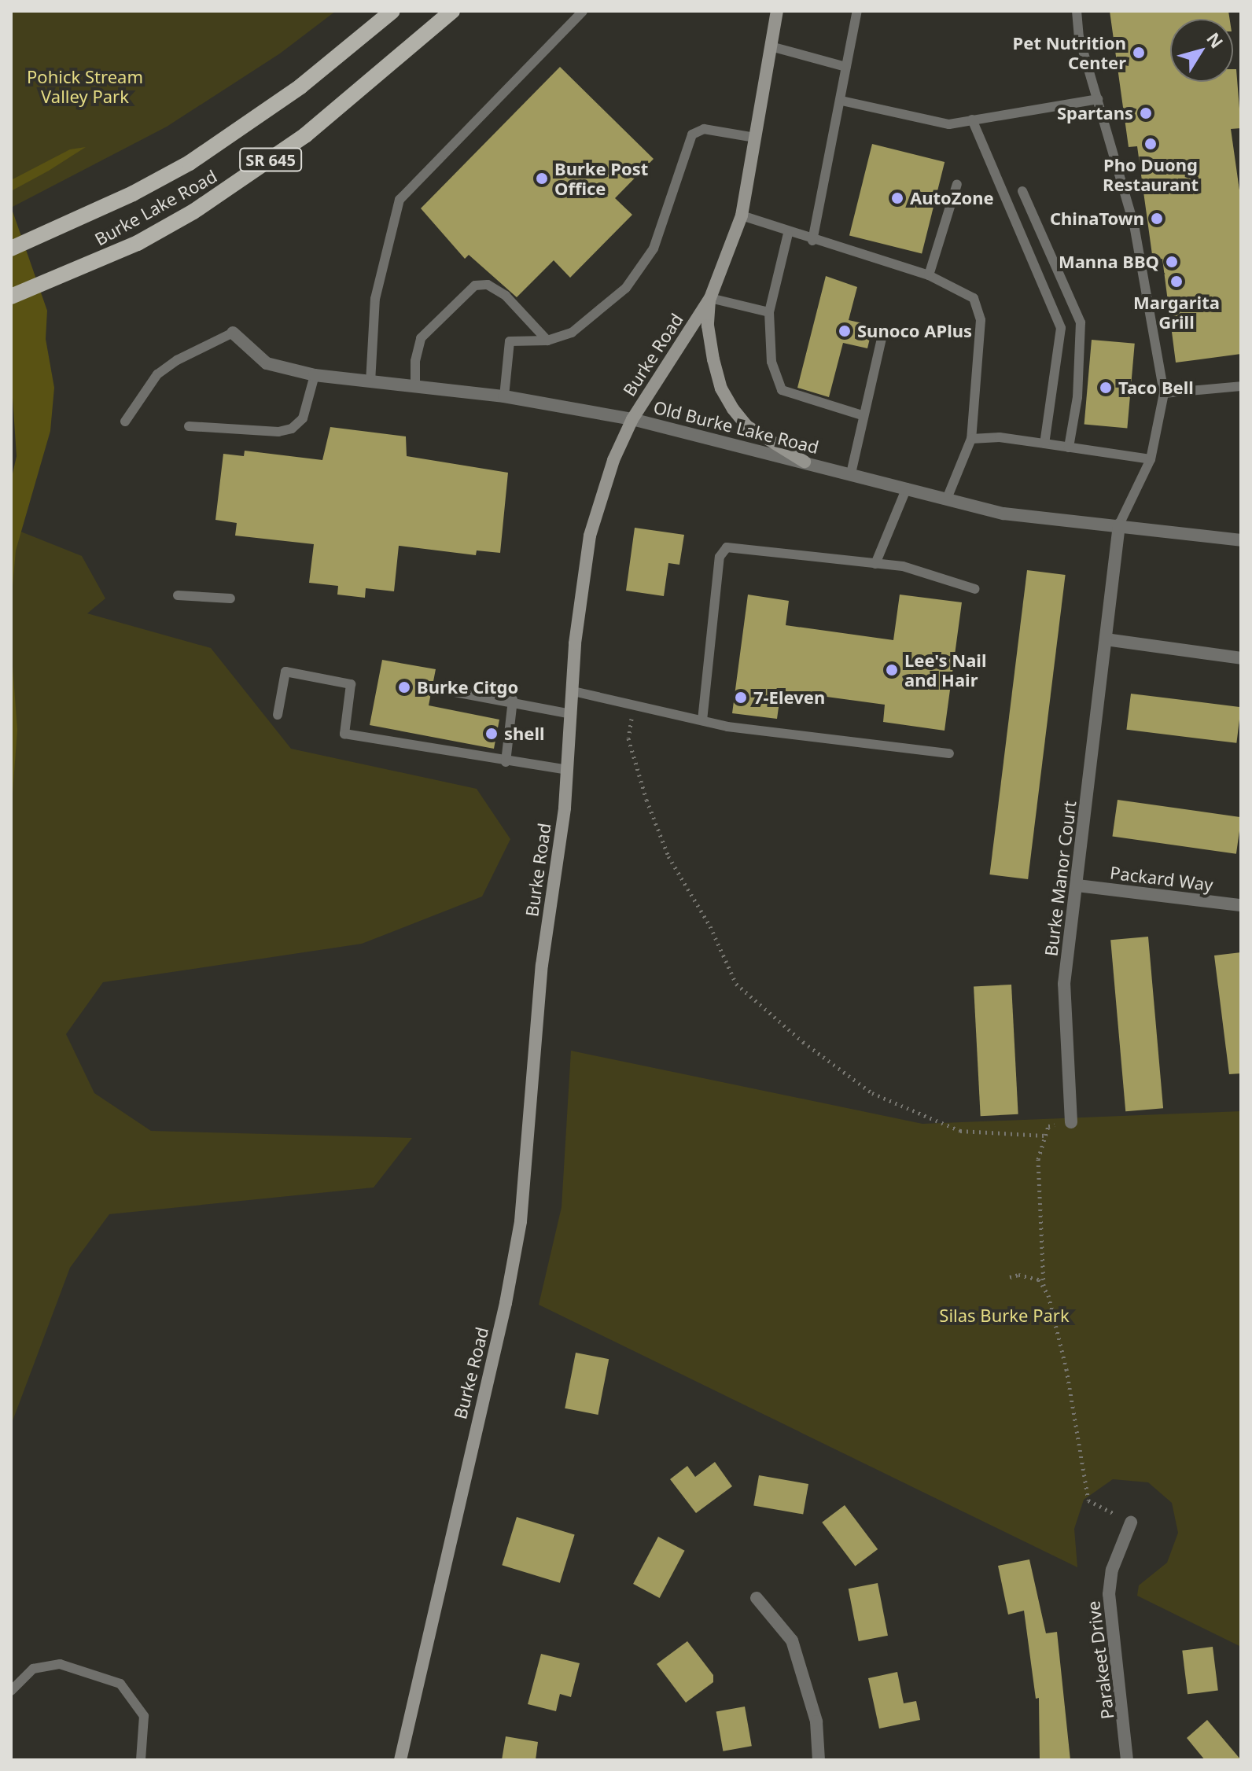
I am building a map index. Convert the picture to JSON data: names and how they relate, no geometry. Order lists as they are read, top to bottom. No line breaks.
{"streets":{"main road":["SR 645","Burke Lake Road"],"street":["Burke Road","Old Burke Lake Road","Burke Manor Court","Packard Way","Parakeet Drive"]},"crossings":[["Burke Road","Old Burke Lake Road"],["Old Burke Lake Road","Burke Manor Court"],["Burke Manor Court","Packard Way"]],"parks":["Pohick Stream Valley Park","Silas Burke Park"],"places":["Pet Nutrition Center","Spartans","Pho Duong Restaurant","Burke Post Office","AutoZone","ChinaTown","Manna BBQ","Margarita Grill","Sunoco APlus","Taco Bell","Lee's Nail and Hair","Burke Citgo","7-Eleven","shell"],"north":"top right"}
